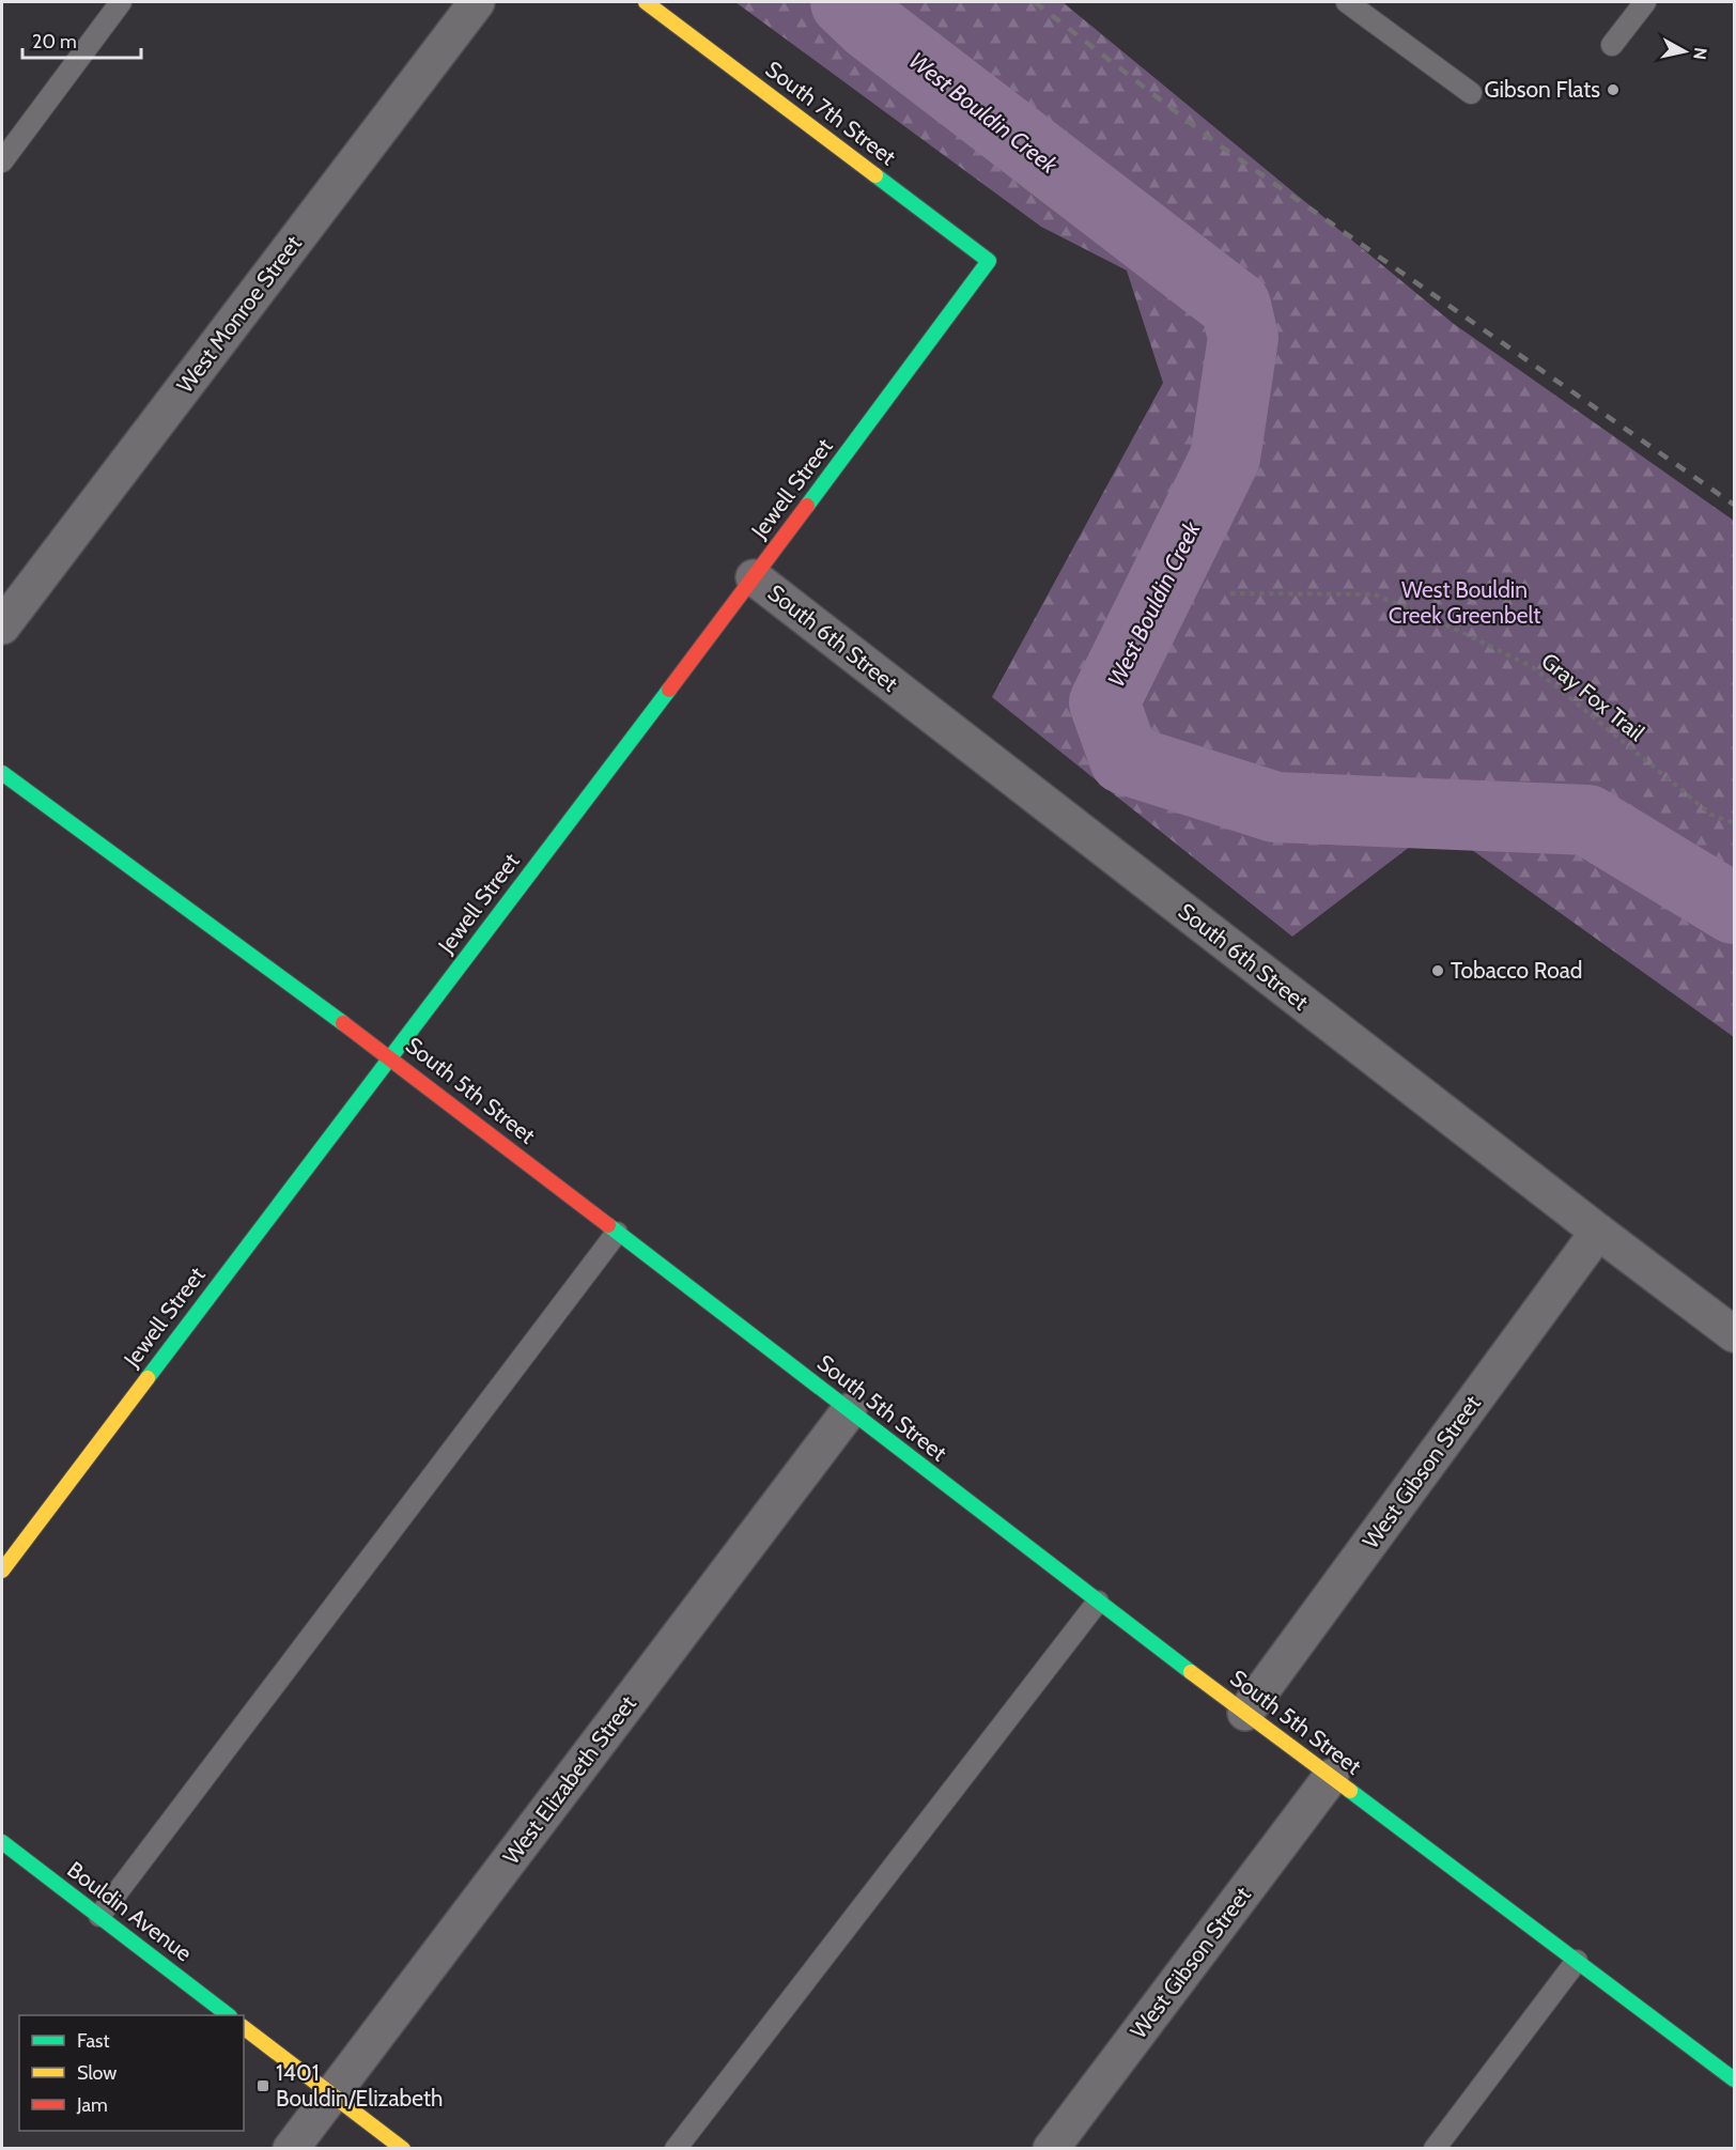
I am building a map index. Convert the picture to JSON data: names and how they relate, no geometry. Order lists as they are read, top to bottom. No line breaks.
{"streets":{"street":["South 7th Street","West Monroe Street","Jewell Street","South 6th Street","South 5th Street","West Gibson Street","West Elizabeth Street","Bouldin Avenue"],"path":["Gray Fox Trail"]},"crossings":[["South 7th Street","Jewell Street"],["Jewell Street","South 6th Street"],["Jewell Street","South 5th Street"],["South 6th Street","West Gibson Street"],["South 5th Street","West Gibson Street"],["South 5th Street","West Elizabeth Street"]],"water":["West Bouldin Creek"],"parks":["West Bouldin Creek Greenbelt"],"places":{"other":["Gibson Flats","Tobacco Road"],"transit":["1401 Bouldin/Elizabeth"]},"legend":["Fast","Slow","Jam"],"scale_bar":"20 m","north":"right"}
